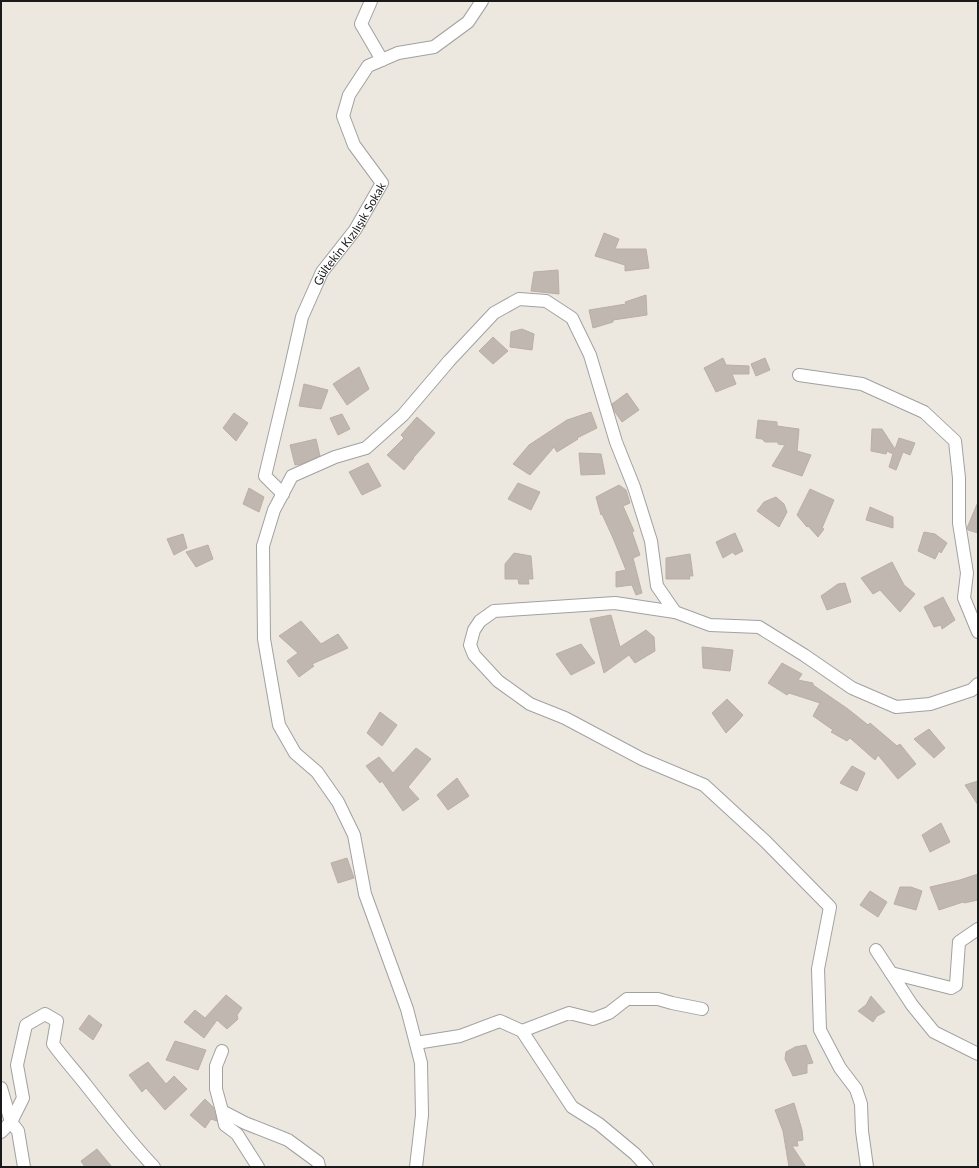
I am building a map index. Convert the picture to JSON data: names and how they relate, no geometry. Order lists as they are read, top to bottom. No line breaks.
{"streets":{"street":["Gültekin Kızılışık Sokak"]}}
